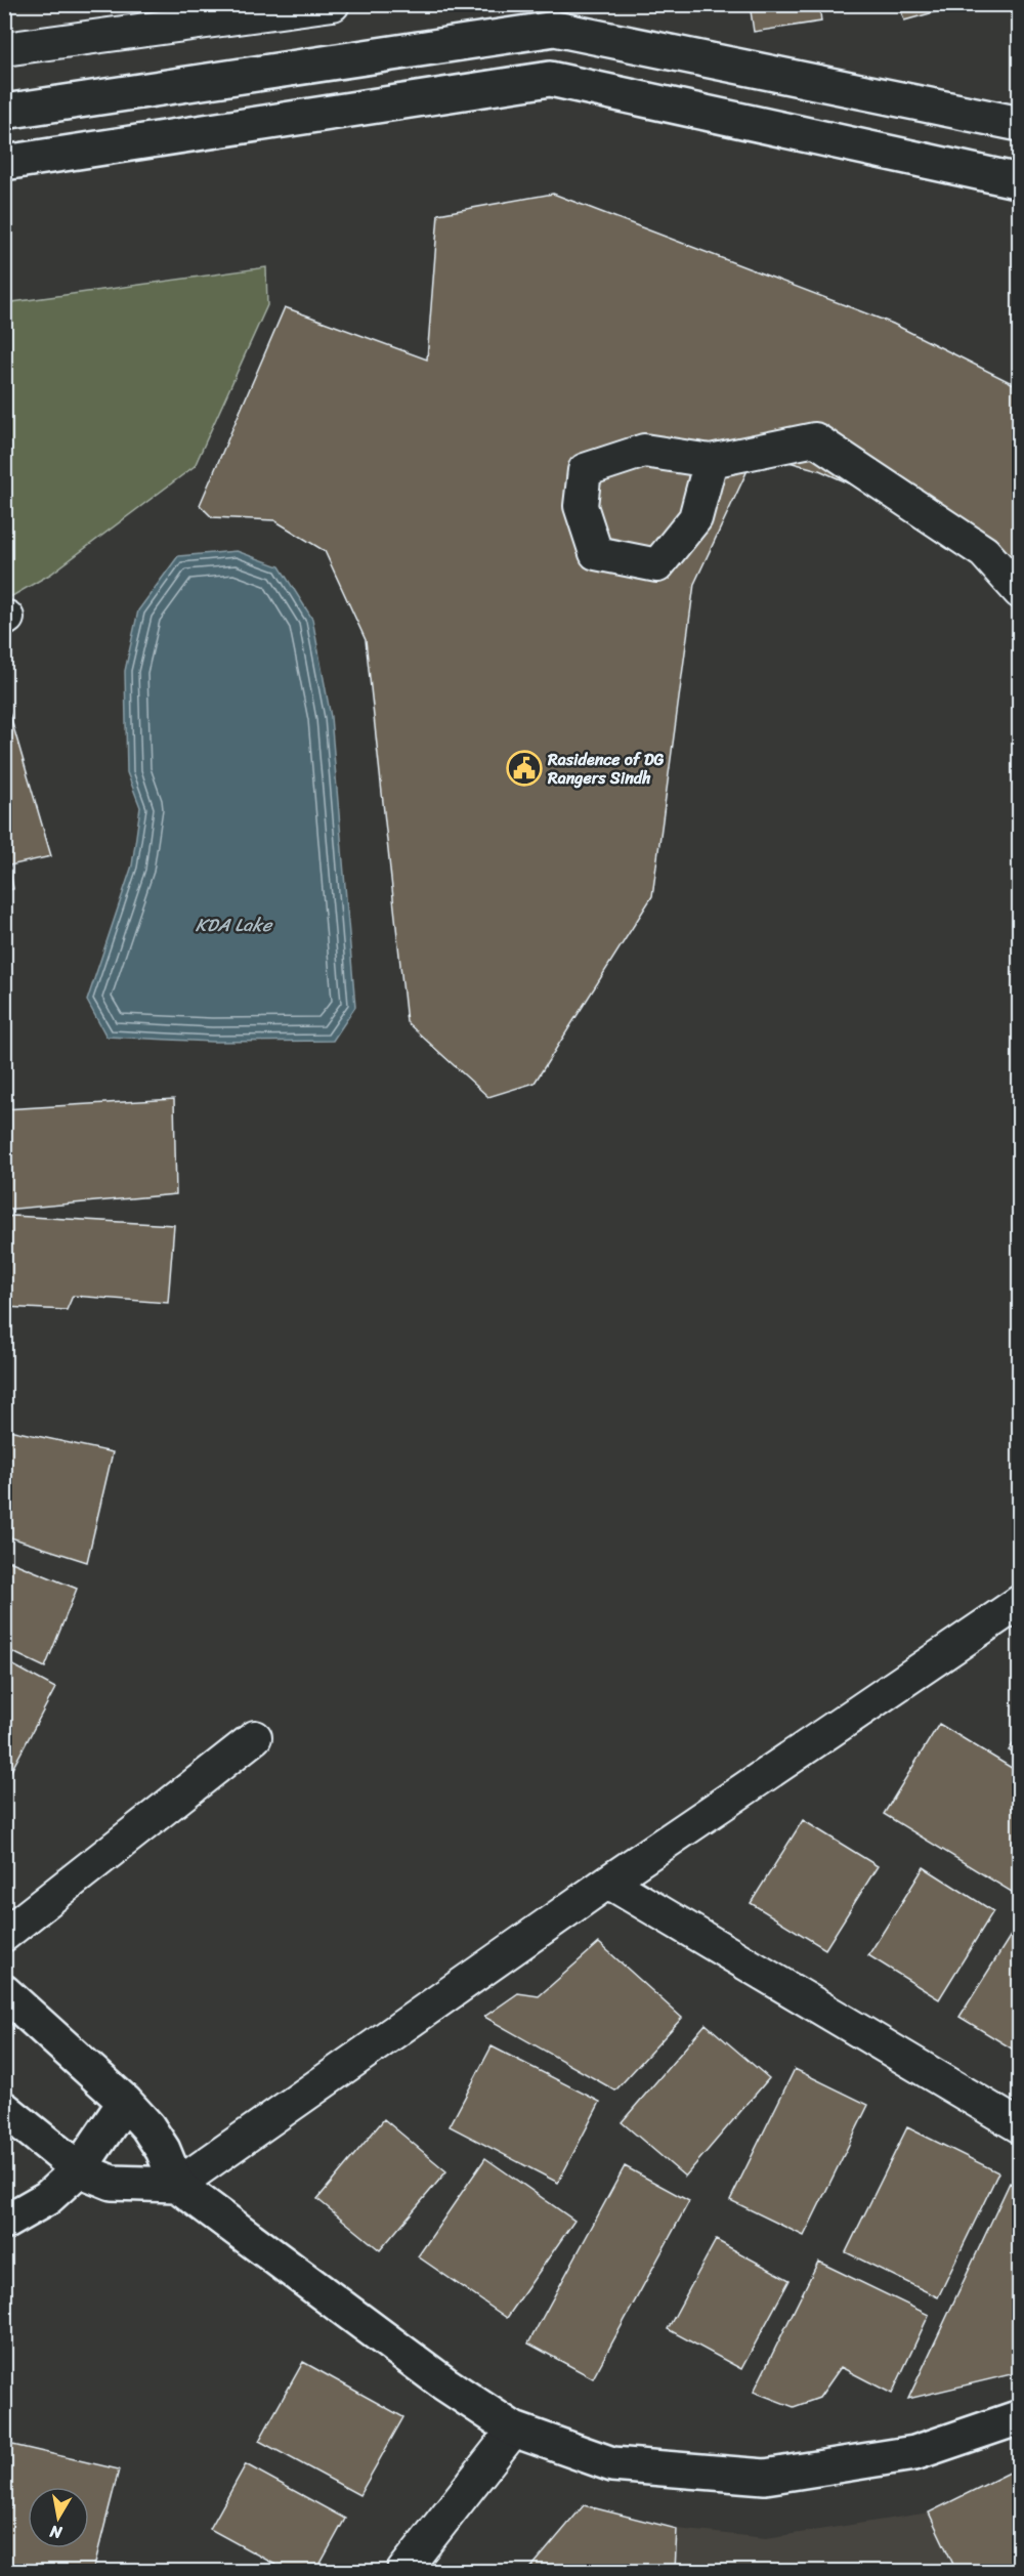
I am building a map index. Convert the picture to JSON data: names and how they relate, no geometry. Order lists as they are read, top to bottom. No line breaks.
{"water":["KDA Lake"],"places":{"public building":["Rasidence of DG Rangers Sindh"]},"north":"bottom"}
